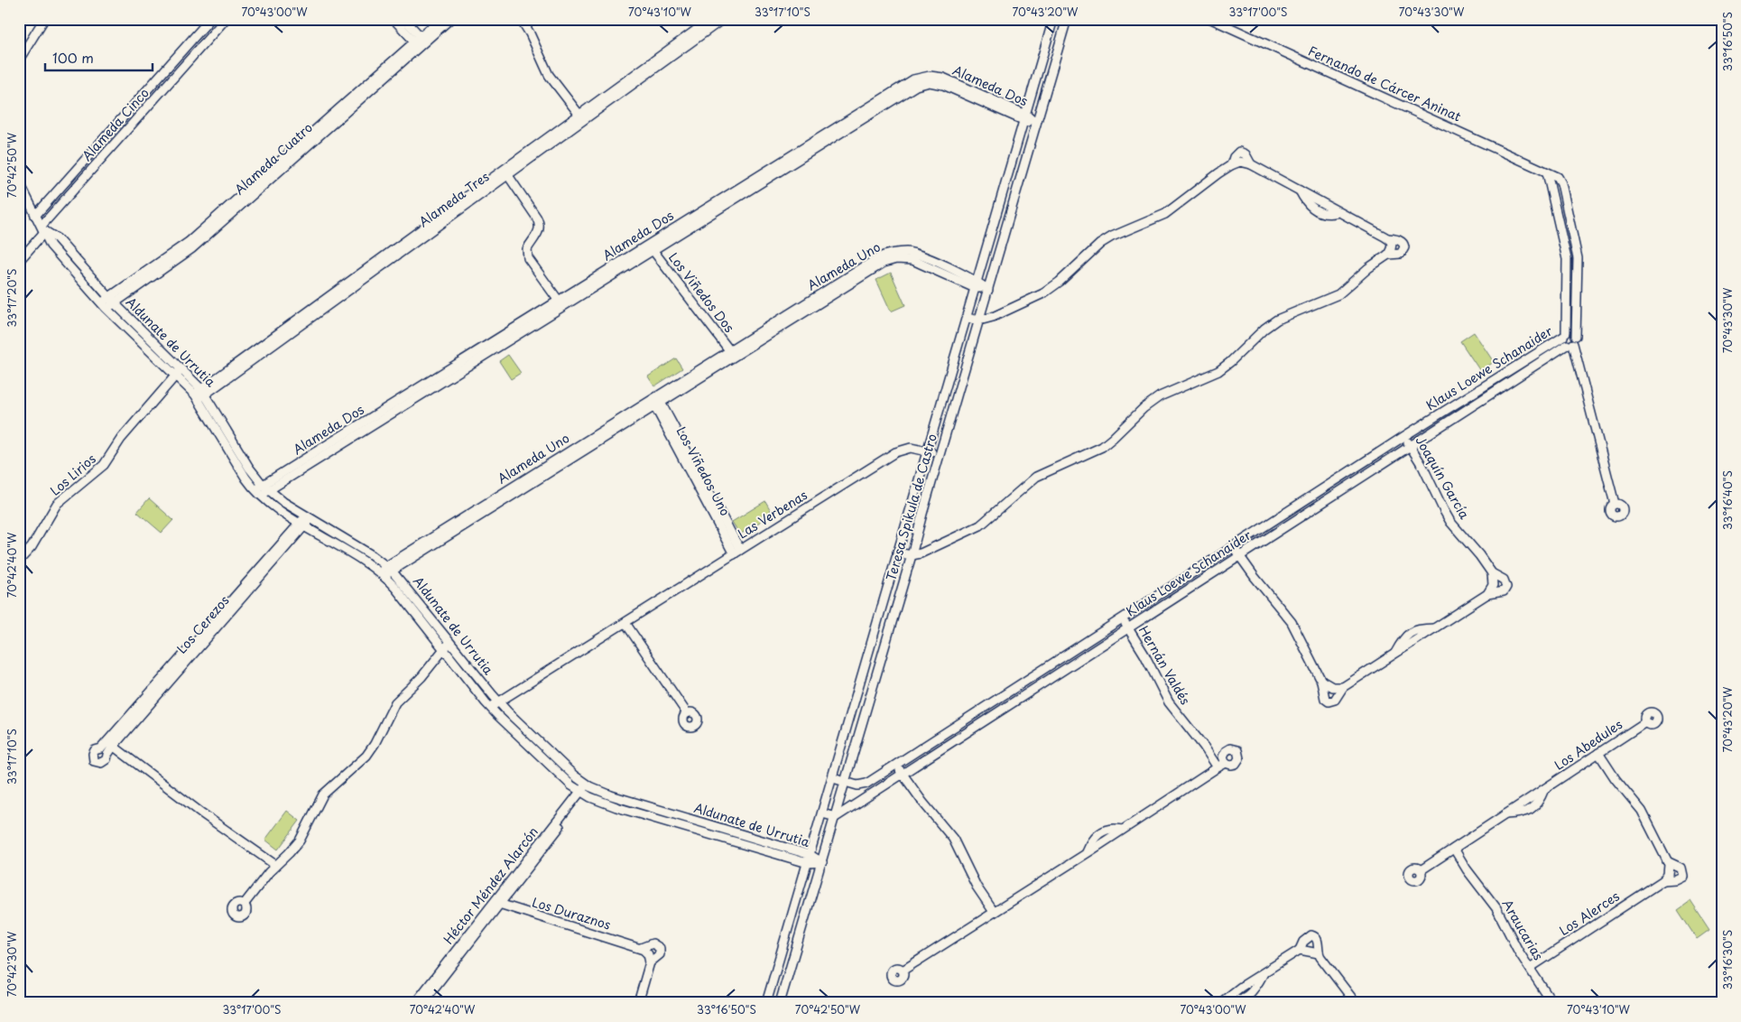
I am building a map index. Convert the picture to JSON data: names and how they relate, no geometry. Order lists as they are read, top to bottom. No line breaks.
{"streets":{"street":["Fernando de Cárcer Aninat","Alameda Dos","Alameda Cinco","Alameda Cuatro","Alameda Tres","Alameda Uno","Los Viñedos Dos","Aldunate de Urrutia","Klaus Loewe Schanaider","Los Viñedos Uno","Los Lirios","Joaquín García","Teresa Spikula de Castro","Las Verbenas","Los Cerezos","Hernán Valdés","Los Abedules","Héctor Méndez Alarcón","Los Duraznos","Los Alerces","Araucarias"]},"crossings":[["Fernando de Cárcer Aninat","Klaus Loewe Schanaider"],["Alameda Dos","Los Viñedos Dos"],["Alameda Dos","Aldunate de Urrutia"],["Alameda Dos","Teresa Spikula de Castro"],["Alameda Cinco","Aldunate de Urrutia"],["Alameda Cuatro","Aldunate de Urrutia"],["Alameda Tres","Aldunate de Urrutia"],["Alameda Uno","Los Viñedos Dos"],["Alameda Uno","Aldunate de Urrutia"],["Alameda Uno","Los Viñedos Uno"],["Alameda Uno","Teresa Spikula de Castro"],["Aldunate de Urrutia","Los Lirios"],["Aldunate de Urrutia","Teresa Spikula de Castro"],["Aldunate de Urrutia","Las Verbenas"],["Aldunate de Urrutia","Los Cerezos"],["Aldunate de Urrutia","Héctor Méndez Alarcón"],["Klaus Loewe Schanaider","Joaquín García"],["Klaus Loewe Schanaider","Teresa Spikula de Castro"],["Klaus Loewe Schanaider","Hernán Valdés"],["Los Viñedos Uno","Las Verbenas"],["Teresa Spikula de Castro","Las Verbenas"],["Los Abedules","Los Alerces"],["Los Abedules","Araucarias"],["Héctor Méndez Alarcón","Los Duraznos"],["Los Alerces","Araucarias"]],"scale_bar":"100 m","coordinates":["70°43'00\"W","70°43'10\"W","33°17'10\"S","70°43'20\"W","33°17'00\"S","70°43'30\"W","33°16'50\"S","70°42'50\"W","33°17'20\"S","33°16'40\"S","70°42'40\"W","33°16'30\"S","70°42'30\"W"]}
